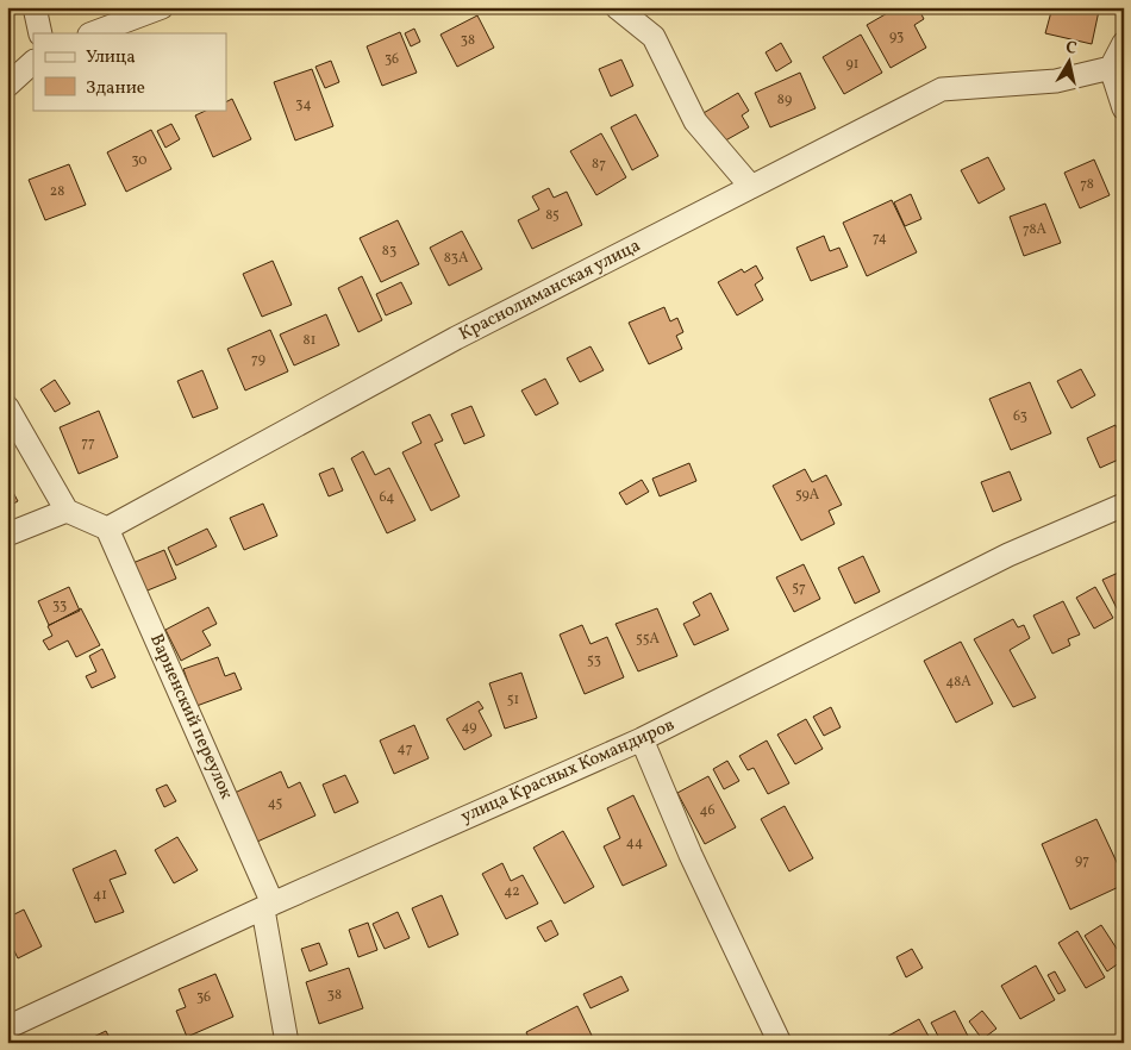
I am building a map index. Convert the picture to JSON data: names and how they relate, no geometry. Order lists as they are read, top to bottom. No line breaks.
{"streets":{"street":["Краснолиманская улица","Варненский переулок","улица Красных Командиров"]},"crossings":[["Краснолиманская улица","Варненский переулок"],["Варненский переулок","улица Красных Командиров"]],"house_numbers":["93","38","36","91","89","34","30","87","78","28","85","78А","74","83","83А","81","79","63","77","59А","64","57","33","55А","53","48А","51","49","47","45","46","44","97","42","41","38","36"],"legend":["Улица","Здание"],"north":"top"}
